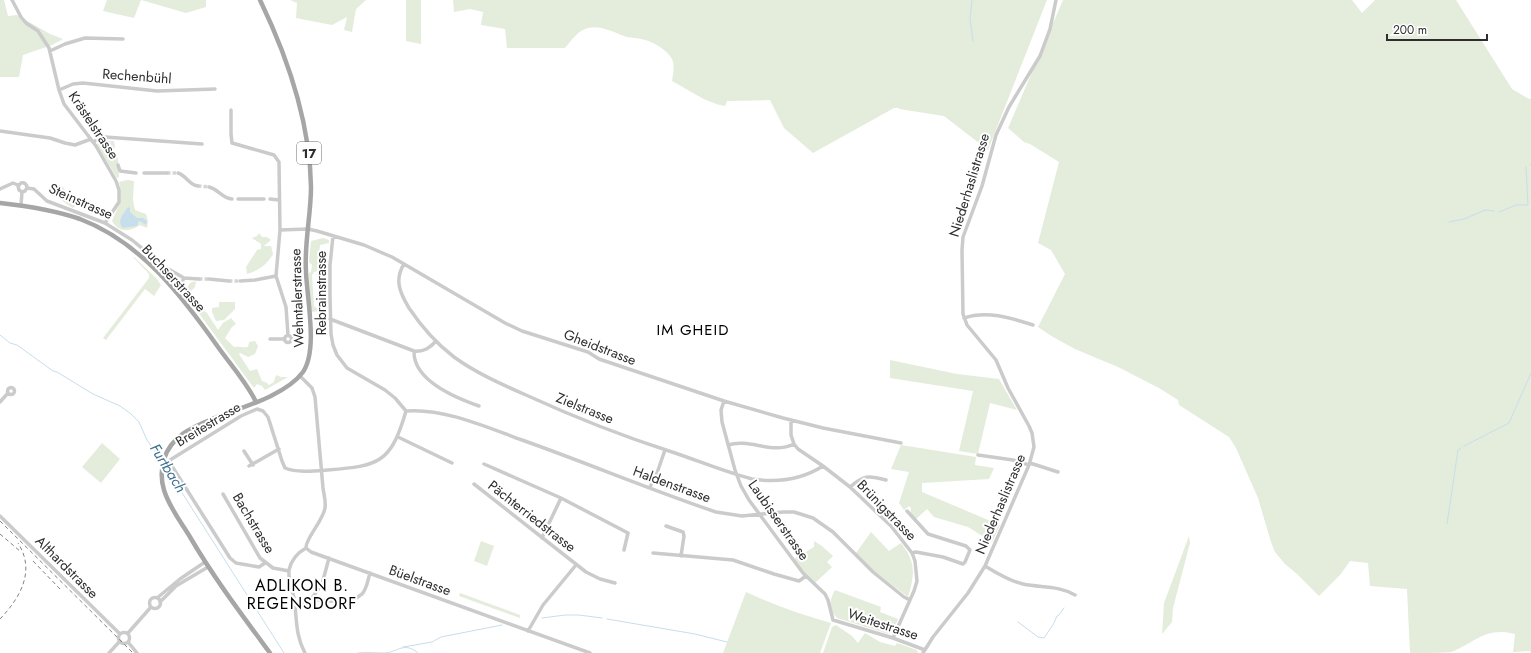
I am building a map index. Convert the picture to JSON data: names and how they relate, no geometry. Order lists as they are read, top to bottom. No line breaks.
{"streets":{"main road":["17","Buchserstrasse","Wehntalerstrasse"],"street":["Rechenbühl","Krästelstrasse","Niederhaslistrasse","Steinstrasse","Rebrainstrasse","Gheidstrasse","Zielstrasse","Breitestrasse","Haldenstrasse","Brünigstrasse","Pächterriedstrasse","Laubisserstrasse","Bachstrasse","Althardstrasse","Büelstrasse","Weitestrasse"]},"crossings":[["Rechenbühl","Krästelstrasse"],["Krästelstrasse","Steinstrasse"],["17","Buchserstrasse"],["17","Wehntalerstrasse"],["Niederhaslistrasse","Weitestrasse"],["Rebrainstrasse","Gheidstrasse"],["Rebrainstrasse","Haldenstrasse"],["Wehntalerstrasse","Gheidstrasse"],["Gheidstrasse","Zielstrasse"],["Gheidstrasse","Laubisserstrasse"],["Zielstrasse","Brünigstrasse"],["Zielstrasse","Laubisserstrasse"],["Breitestrasse","Bachstrasse"],["Haldenstrasse","Brünigstrasse"],["Haldenstrasse","Laubisserstrasse"],["Brünigstrasse","Weitestrasse"],["Pächterriedstrasse","Büelstrasse"],["Laubisserstrasse","Weitestrasse"]],"districts":["IM GHEID","ADLIKON B. REGENSDORF"],"water":["Furtbach"],"scale_bar":"200 m"}
